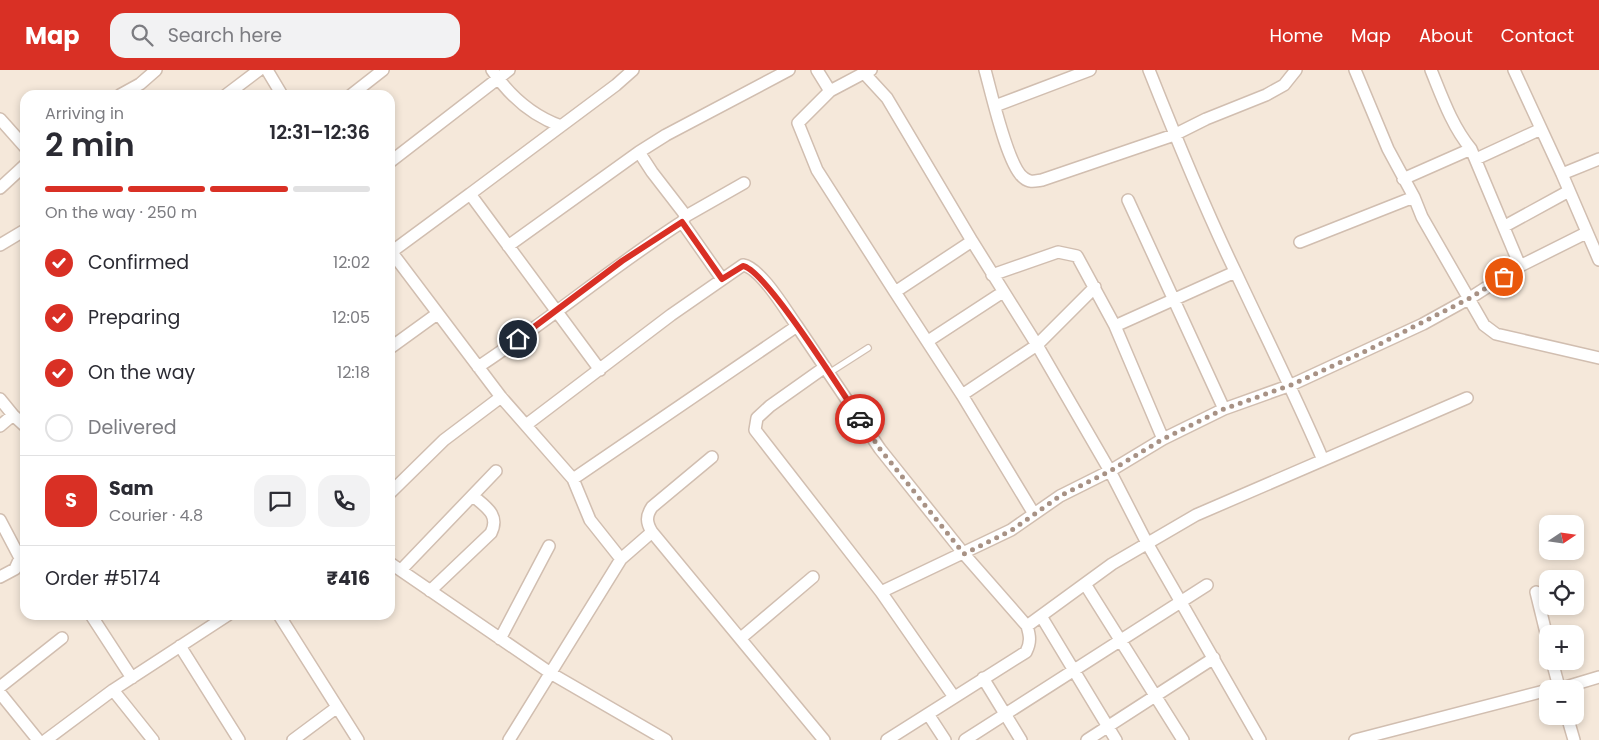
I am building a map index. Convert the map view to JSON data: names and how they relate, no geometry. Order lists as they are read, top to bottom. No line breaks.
{"north":"right","page":{"header":"Map","search":"Search here","nav":["Home","Map","About","Contact"],"heading":["2 min","Arriving in","12:31–12:36"],"panel":["Sam","Courier · 4.8","Order #5174","₹416"],"bar":"On the way · 250 m","list":[["Confirmed","12:02"],["Preparing","12:05"],["On the way","12:18"],"Delivered"],"round":"S","map_buttons":["+","−"]}}
